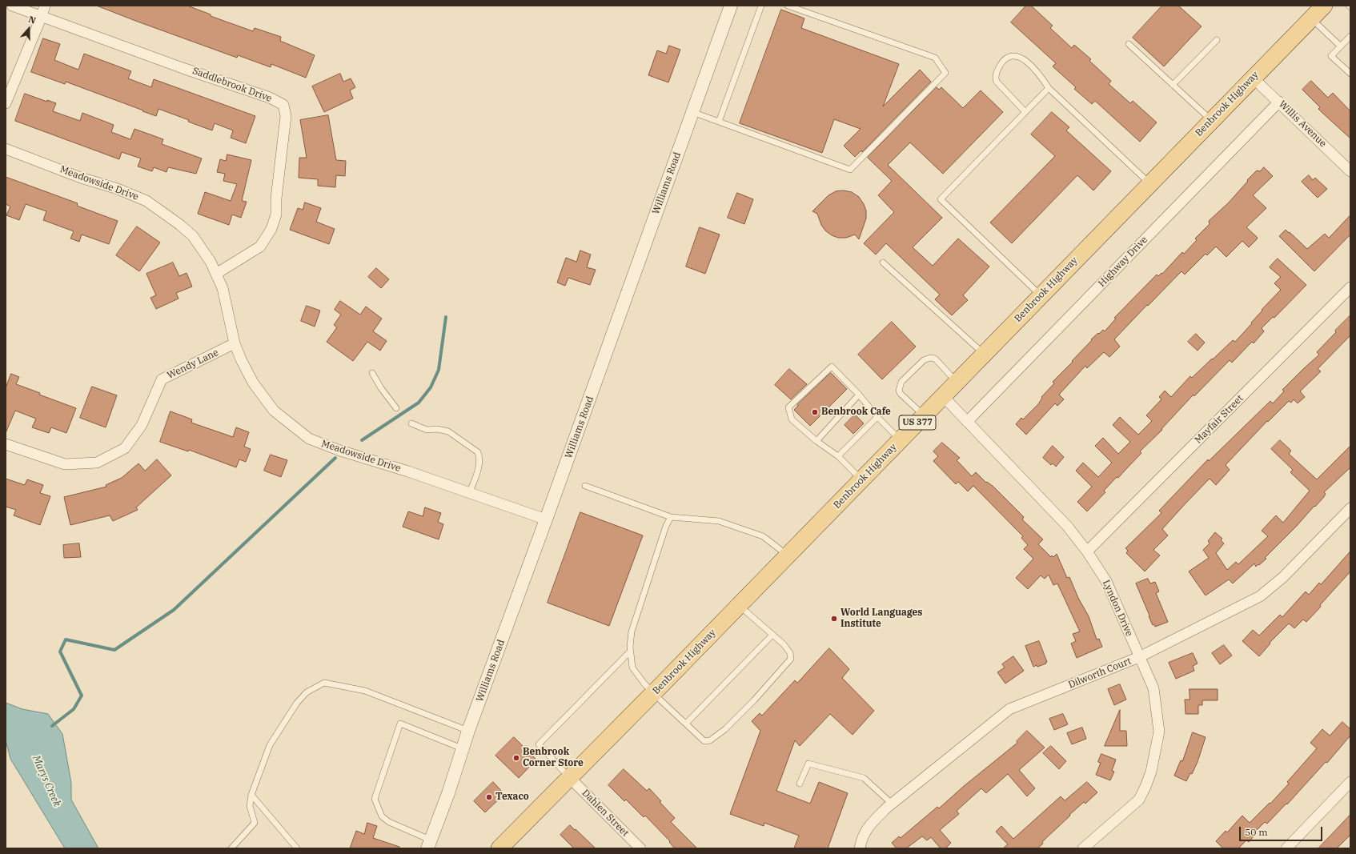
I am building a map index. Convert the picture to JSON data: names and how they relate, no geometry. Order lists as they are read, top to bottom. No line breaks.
{"streets":{"main road":["Benbrook Highway","US 377"],"street":["Saddlebrook Drive","Willis Avenue","Meadowside Drive","Williams Road","Highway Drive","Wendy Lane","Mayfair Street","Lyndon Drive","Dilworth Court","Dahlen Street"]},"crossings":[["Saddlebrook Drive","Meadowside Drive"],["Benbrook Highway","Willis Avenue"],["Benbrook Highway","Lyndon Drive"],["Benbrook Highway","Dahlen Street"],["Willis Avenue","Highway Drive"],["Meadowside Drive","Williams Road"],["Meadowside Drive","Wendy Lane"],["Highway Drive","Lyndon Drive"],["Mayfair Street","Lyndon Drive"],["Lyndon Drive","Dilworth Court"]],"water":["Marys Creek"],"places":["Benbrook Cafe","World Languages Institute","Benbrook Corner Store","Texaco"],"scale_bar":"50 m","north":"top"}
